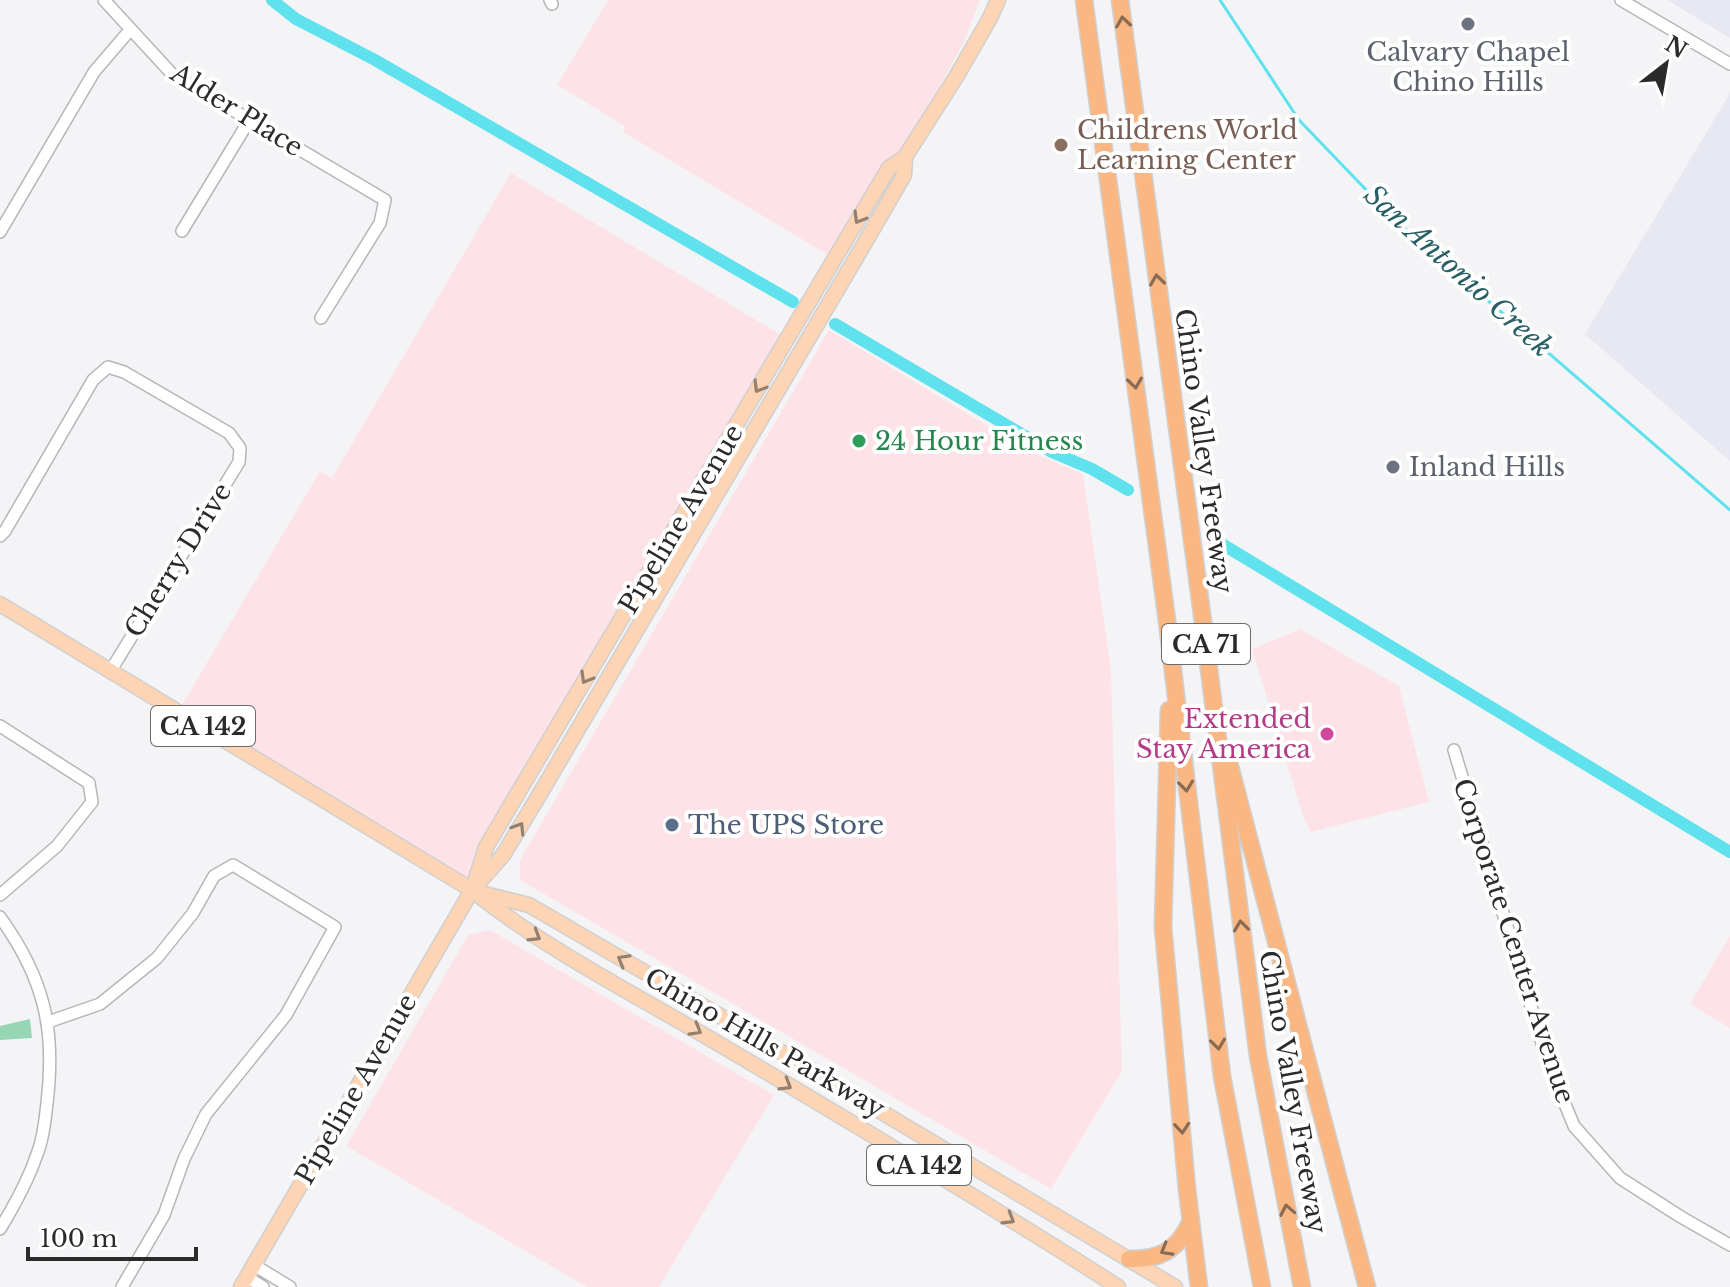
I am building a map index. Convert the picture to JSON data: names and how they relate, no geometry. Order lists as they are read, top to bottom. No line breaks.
{"streets":{"highway":["Chino Valley Freeway","CA 71"],"main road":["Pipeline Avenue","CA 142","Chino Hills Parkway"],"street":["Alder Place","Cherry Drive","Corporate Center Avenue"]},"crossings":[["Pipeline Avenue","Chino Hills Parkway"],["Cherry Drive","Chino Hills Parkway"]],"water":["San Antonio Creek"],"places":["Calvary Chapel Chino Hills","Childrens World Learning Center","24 Hour Fitness","Inland Hills","Extended Stay America","The UPS Store"],"scale_bar":"100 m","north":"top right"}
